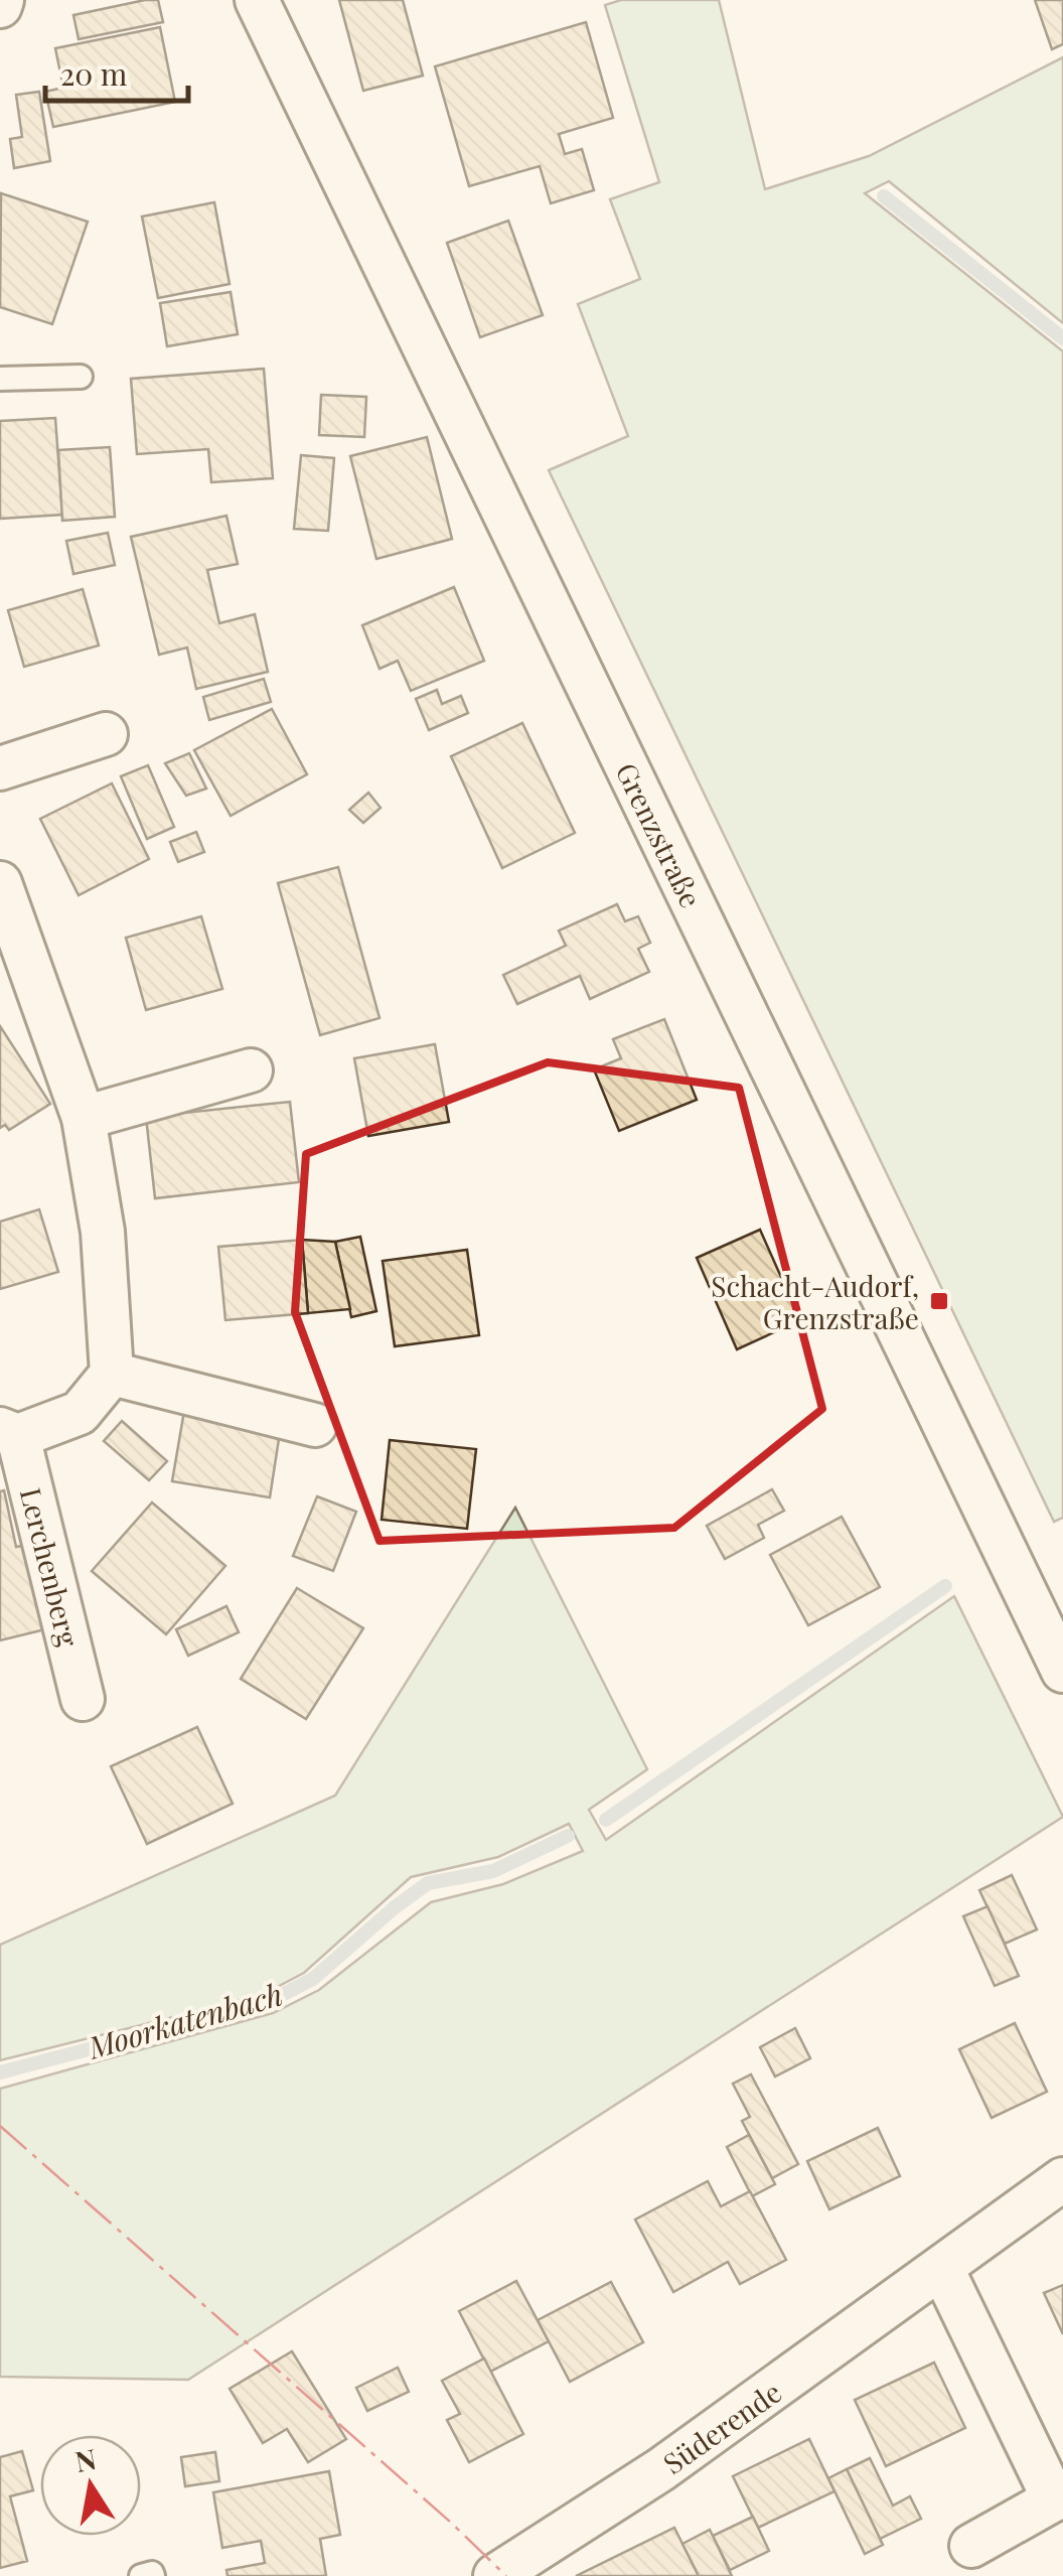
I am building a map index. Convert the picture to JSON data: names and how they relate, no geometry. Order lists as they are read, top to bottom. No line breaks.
{"streets":{"street":["Grenzstraße","Lerchenberg","Süderende"]},"water":["Moorkatenbach"],"places":{"transit":["Schacht-Audorf, Grenzstraße"]},"scale_bar":"20 m","north":"top"}
